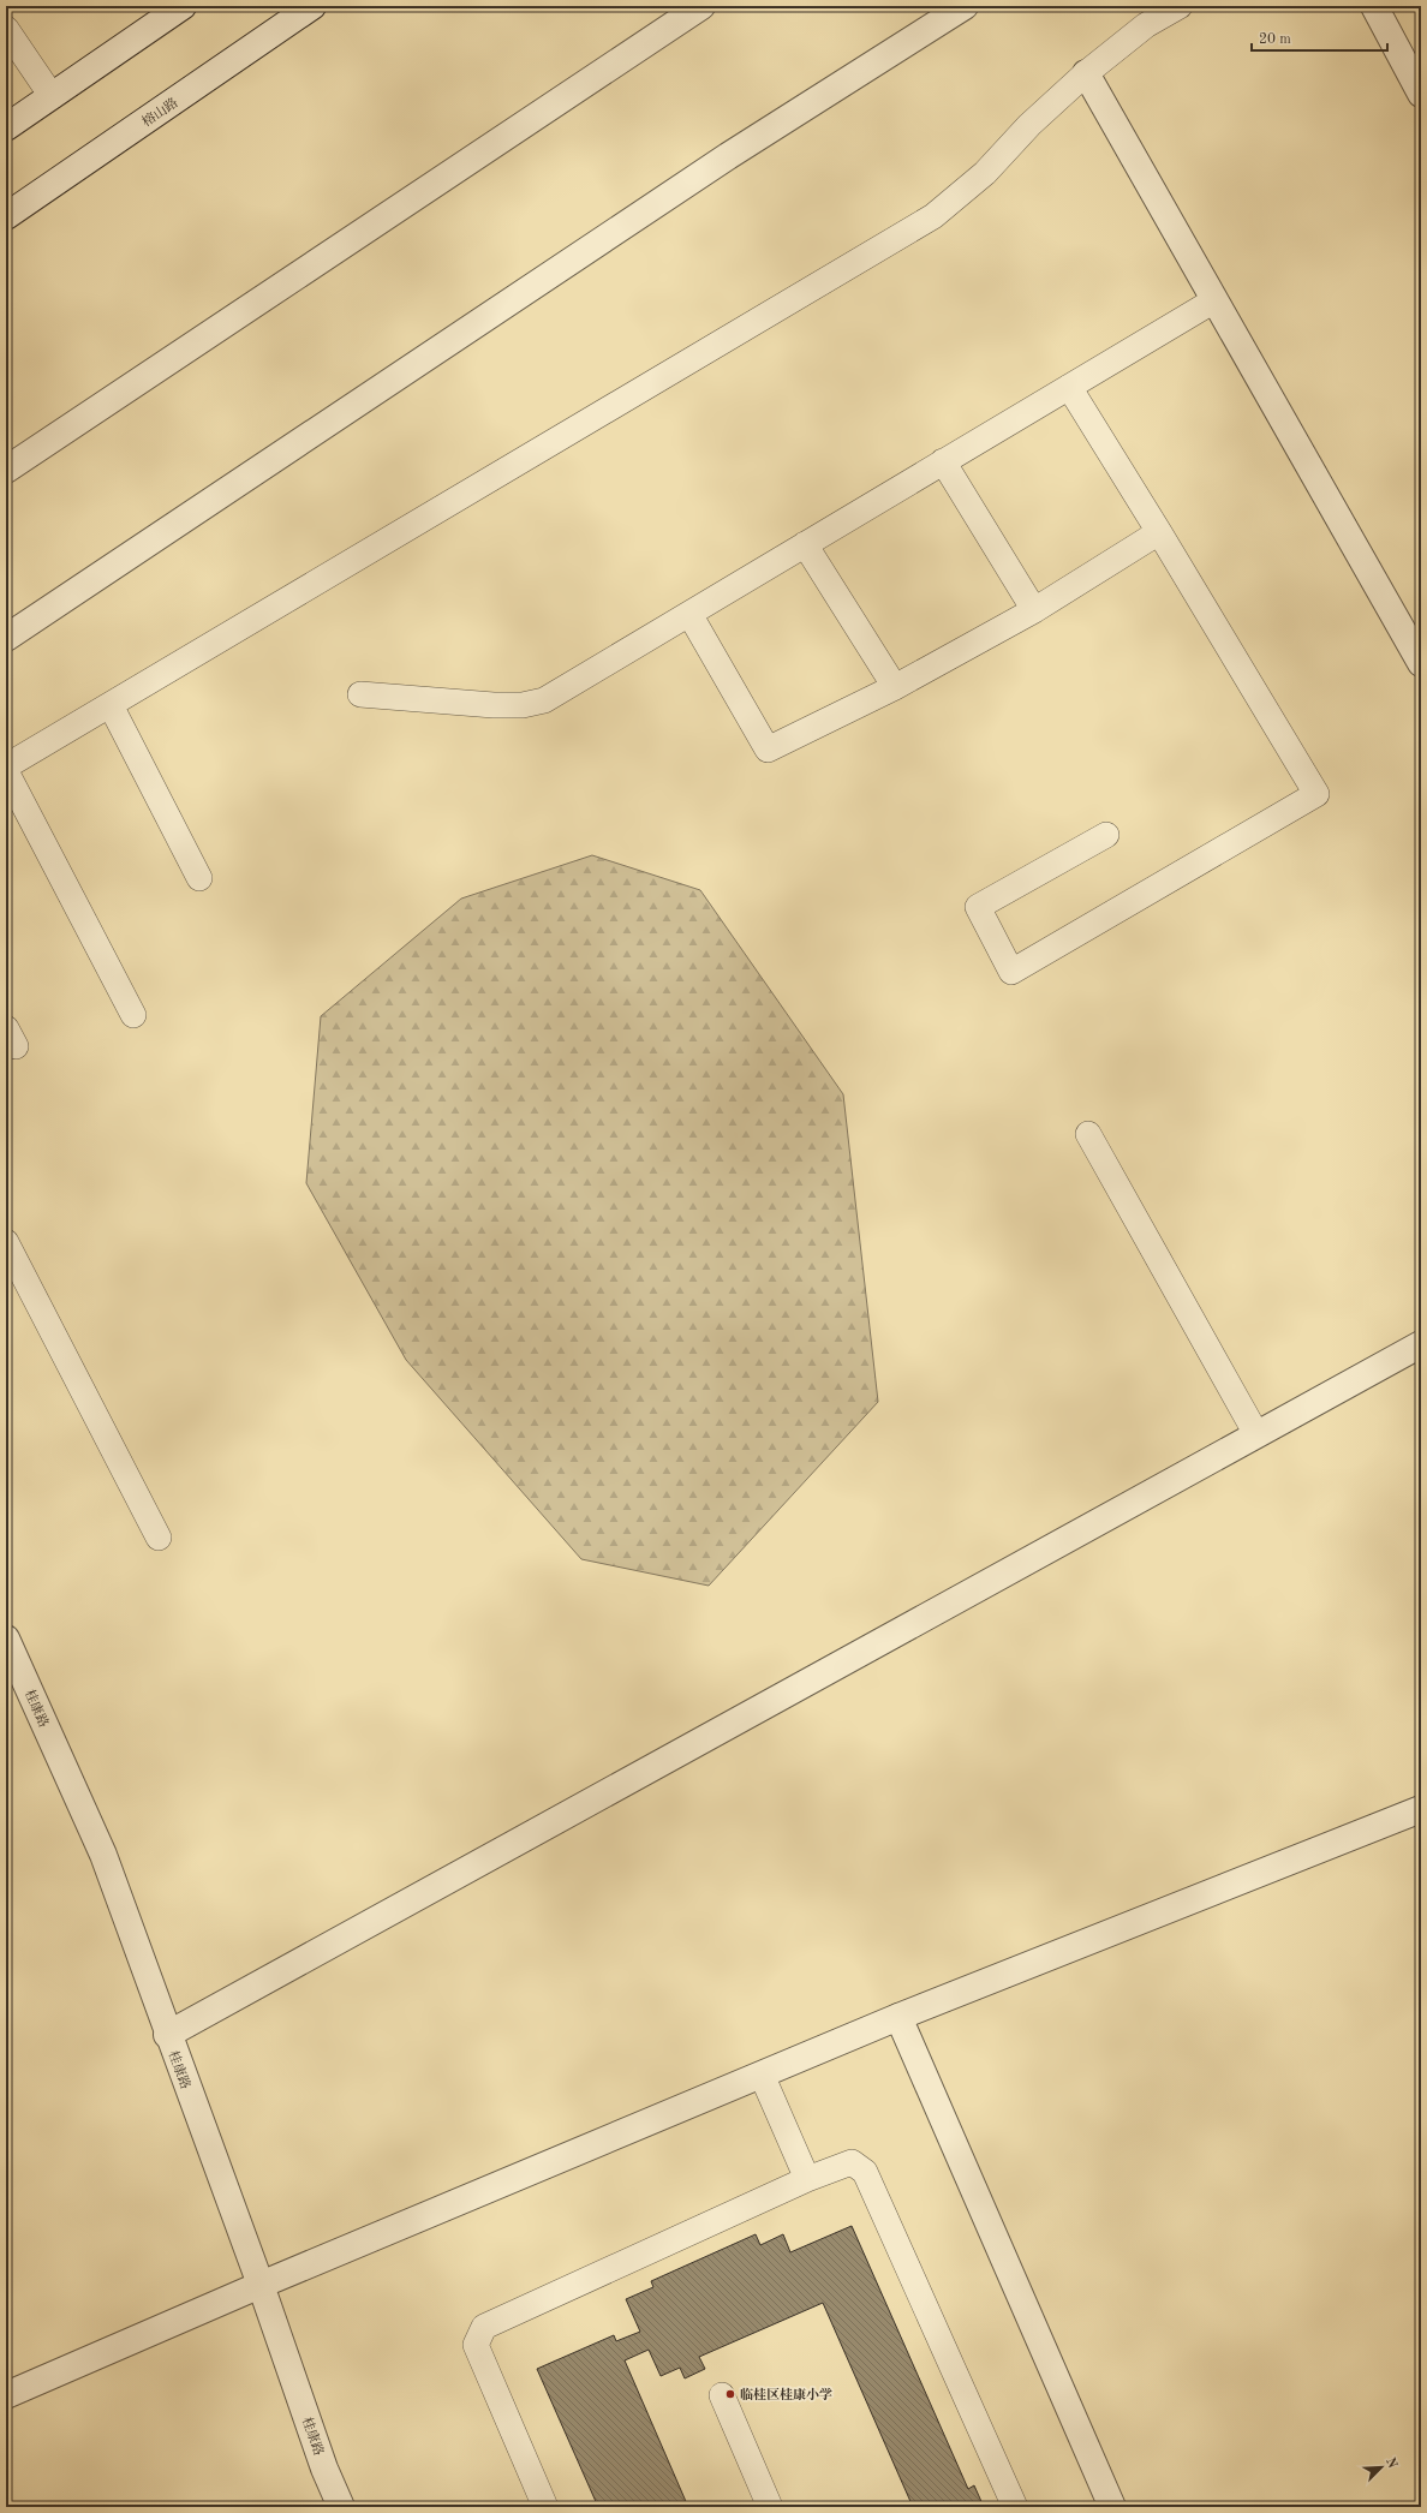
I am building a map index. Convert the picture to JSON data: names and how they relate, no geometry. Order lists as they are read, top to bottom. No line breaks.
{"streets":{"street":["榕山路","桂康路"]},"places":["临桂区桂康小学"],"scale_bar":"20 m","north":"top right"}
